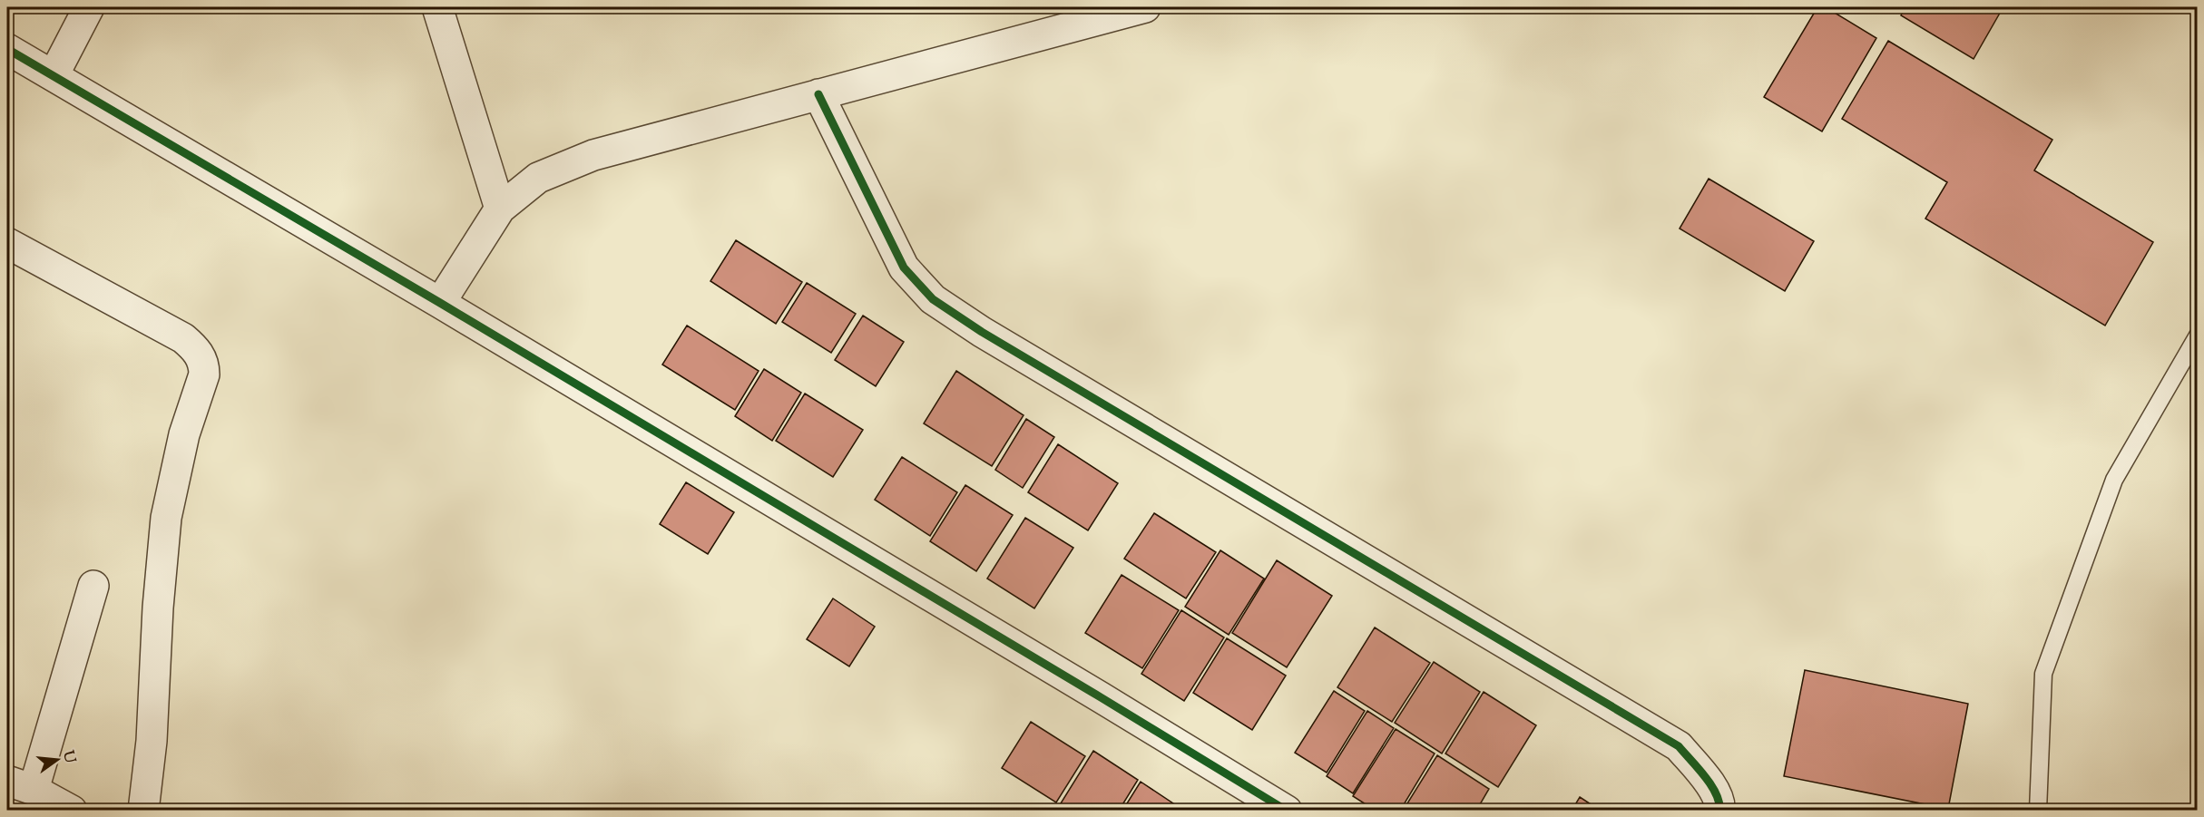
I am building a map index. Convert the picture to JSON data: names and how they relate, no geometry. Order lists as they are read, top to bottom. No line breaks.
{"north":"right"}
